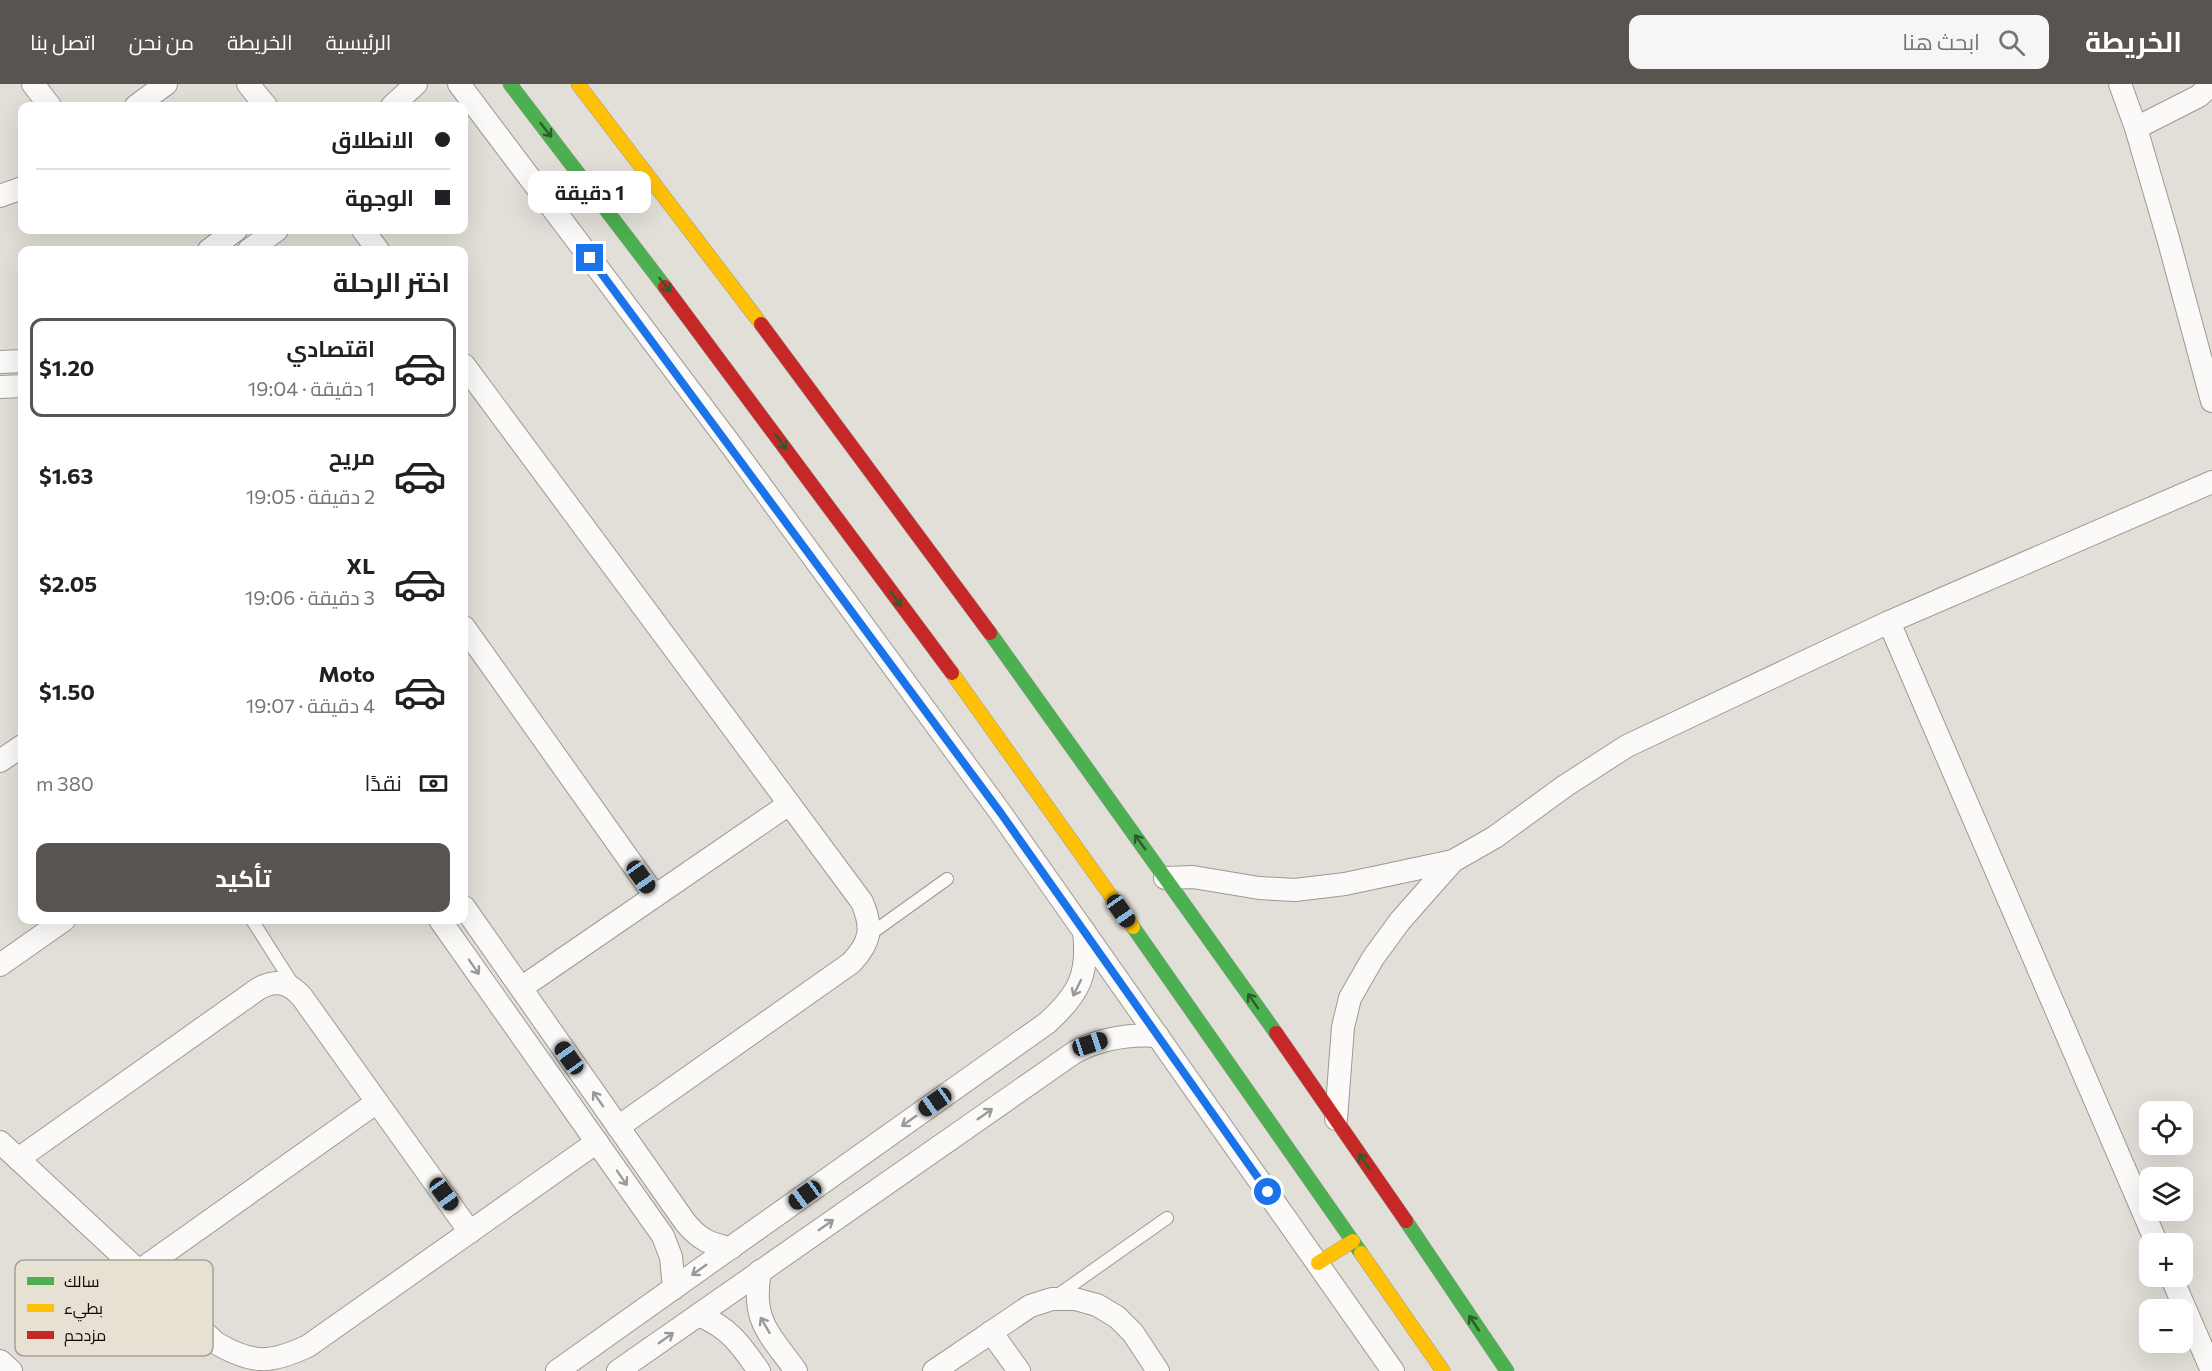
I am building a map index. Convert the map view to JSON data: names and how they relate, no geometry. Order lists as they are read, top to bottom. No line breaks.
{"legend":["سالك","بطيء","مزدحم"],"page":{"header":"الخريطة","search":"ابحث هنا","nav":["الرئيسية","الخريطة","من نحن","اتصل بنا"],"banner":["الانطلاق","الوجهة"],"bubble":"1 دقيقة","heading":"اختر الرحلة","list":[{"name":"اقتصادي","note":"1 دقيقة · 19:04","value":"$1.20"},{"name":"مريح","note":"2 دقيقة · 19:05","value":"$1.63"},{"name":"XL","note":"3 دقيقة · 19:06","value":"$2.05"},{"name":"Moto","note":"4 دقيقة · 19:07","value":"$1.50"}],"pay":["نقدًا","380 m"],"buttons":"تأكيد","map_buttons":["+","−"]}}
